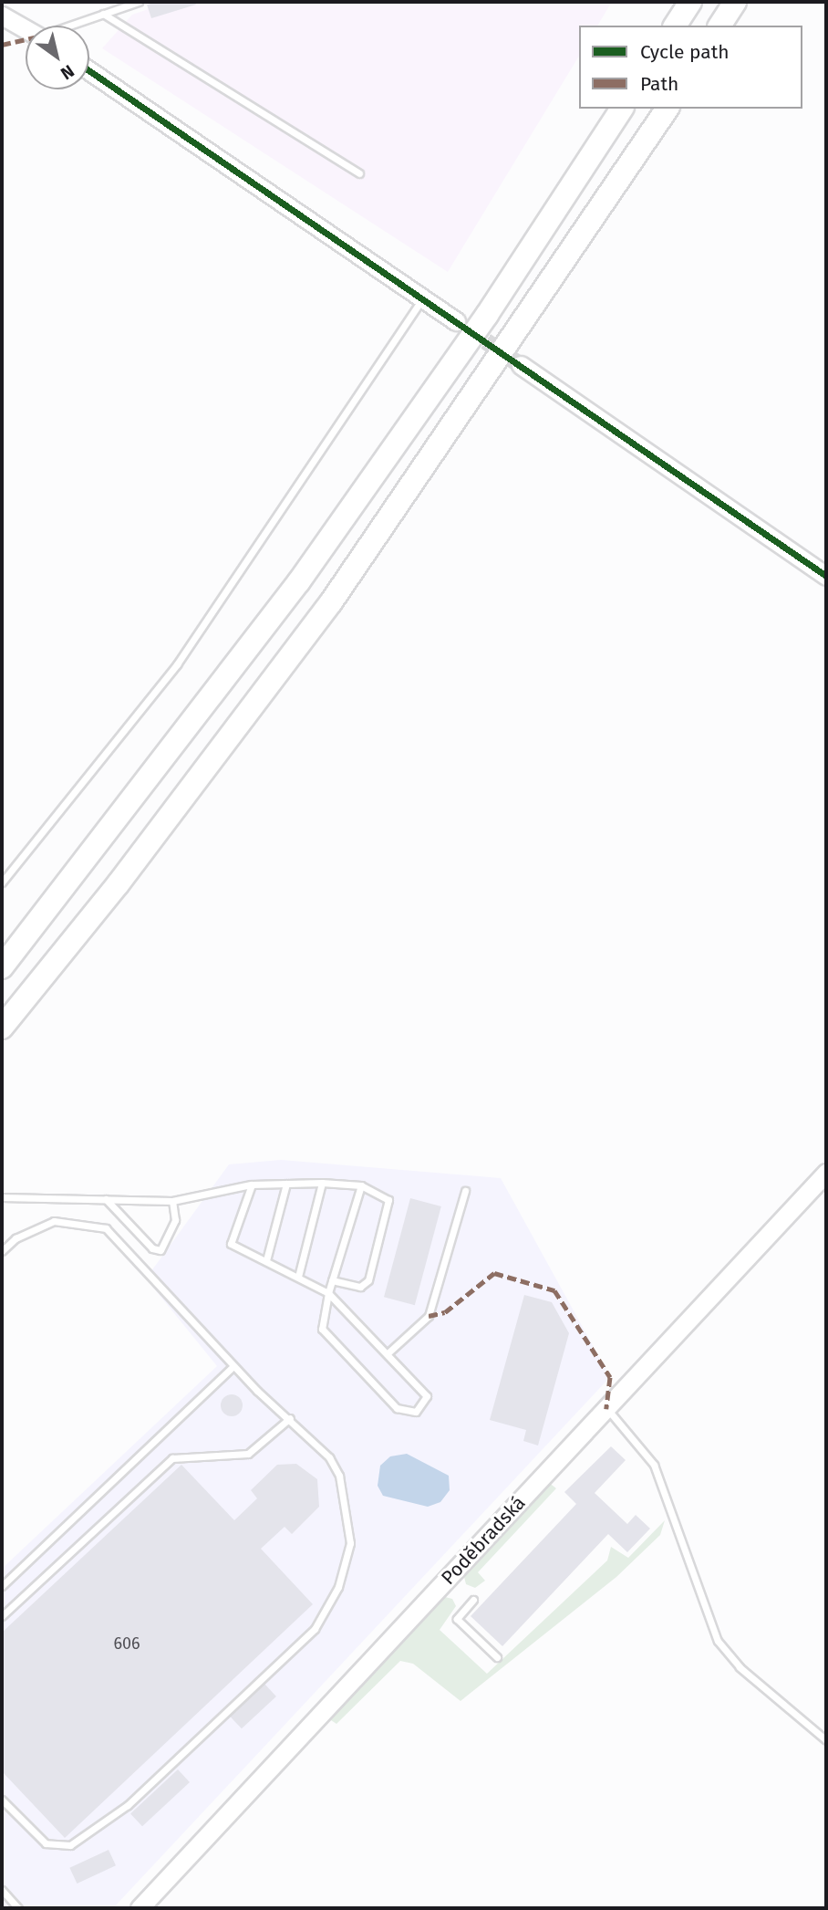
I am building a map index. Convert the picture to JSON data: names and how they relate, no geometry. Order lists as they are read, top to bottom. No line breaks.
{"streets":{"main road":["Poděbradská"]},"house_numbers":["606"],"legend":["Cycle path","Path"],"north":"bottom right"}
